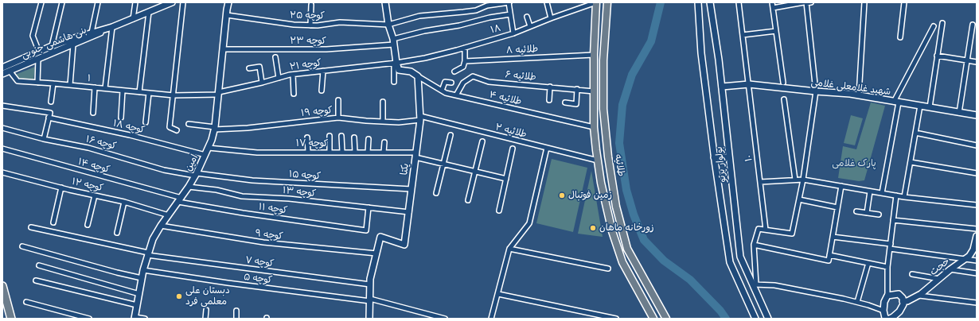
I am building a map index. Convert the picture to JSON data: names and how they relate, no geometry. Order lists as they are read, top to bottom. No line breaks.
{"streets":{"main road":["طلائیه"],"street":["کوچه ۲۵","۱۸","کوچه ۲۳","بنی هاشمی جنوبی","طلائیه ۸","کوچه ۲۱","طلائیه ۶","۱","شهید غلامعلی غلامی","طلائیه ۴","کوچه ۱۹","کوچه ۱۸","طلائیه ۲","کوچه ۱۶","کوچه ۱۷","۱۰","امین","بولوار پرتو","کوچه ۱۴","یکتا","کوچه ۱۵","کوچه ۱۲","کوچه ۱۳","کوچه ۱۱","کوچه ۹","کوچه ۷","حجت","کوچه ۵"]},"crossings":[["کوچه ۲۵","امین"],["۱۸","کوچه ۲۱"],["کوچه ۲۳","امین"],["بنی هاشمی جنوبی","۱"],["کوچه ۲۱","۱"],["کوچه ۲۱","امین"],["طلائیه ۶","طلائیه ۴"],["شهید غلامعلی غلامی","۱۰"],["شهید غلامعلی غلامی","بولوار پرتو"],["طلائیه ۴","یکتا"],["کوچه ۱۹","طلائیه ۲"],["کوچه ۱۹","امین"],["کوچه ۱۹","یکتا"],["کوچه ۱۸","امین"],["طلائیه ۲","یکتا"],["کوچه ۱۶","امین"],["کوچه ۱۶","کوچه ۱۵"],["کوچه ۱۷","امین"],["کوچه ۱۷","یکتا"],["امین","کوچه ۱۴"],["امین","کوچه ۱۵"],["امین","کوچه ۱۲"],["امین","کوچه ۱۳"],["امین","کوچه ۱۱"],["امین","کوچه ۹"],["امین","کوچه ۷"],["امین","کوچه ۵"],["کوچه ۱۴","کوچه ۱۱"],["یکتا","کوچه ۱۵"],["یکتا","کوچه ۱۳"],["یکتا","کوچه ۹"],["یکتا","کوچه ۷"],["یکتا","کوچه ۵"],["کوچه ۱۳","کوچه ۱۱"]],"parks":["پارک غلامی"],"places":["زمین فوتبال","زورخانه ماهان","دبستان علی معلمی فرد"]}
